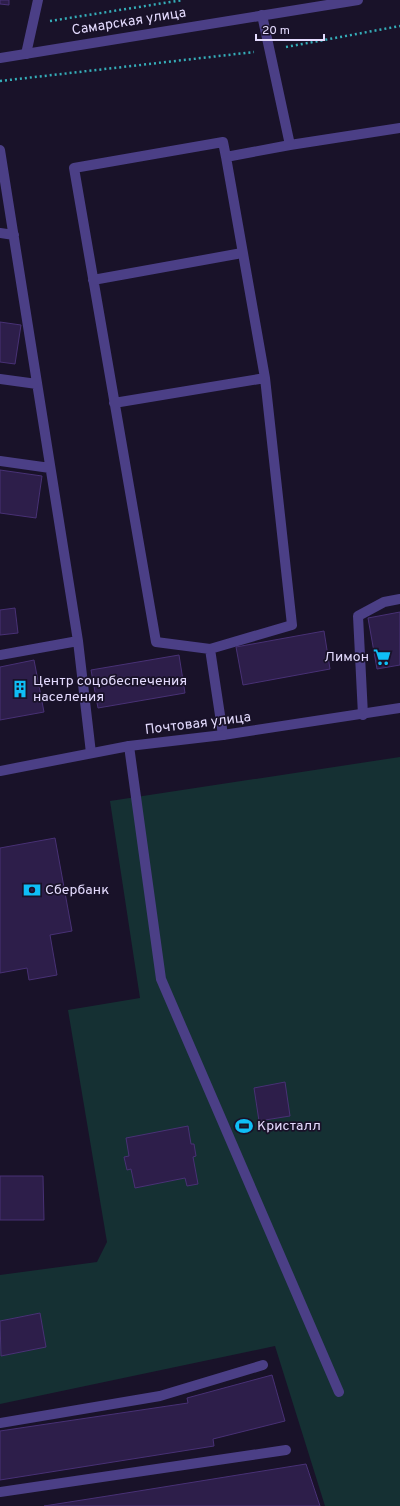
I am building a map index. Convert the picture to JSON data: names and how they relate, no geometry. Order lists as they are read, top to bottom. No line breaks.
{"streets":{"street":["Самарская улица","Почтовая улица"]},"places":{"supermarket":["Лимон"],"building":["Центр соцобеспечения населения"],"bank":["Сбербанк"],"sports":["Кристалл"]},"scale_bar":"20 m"}
